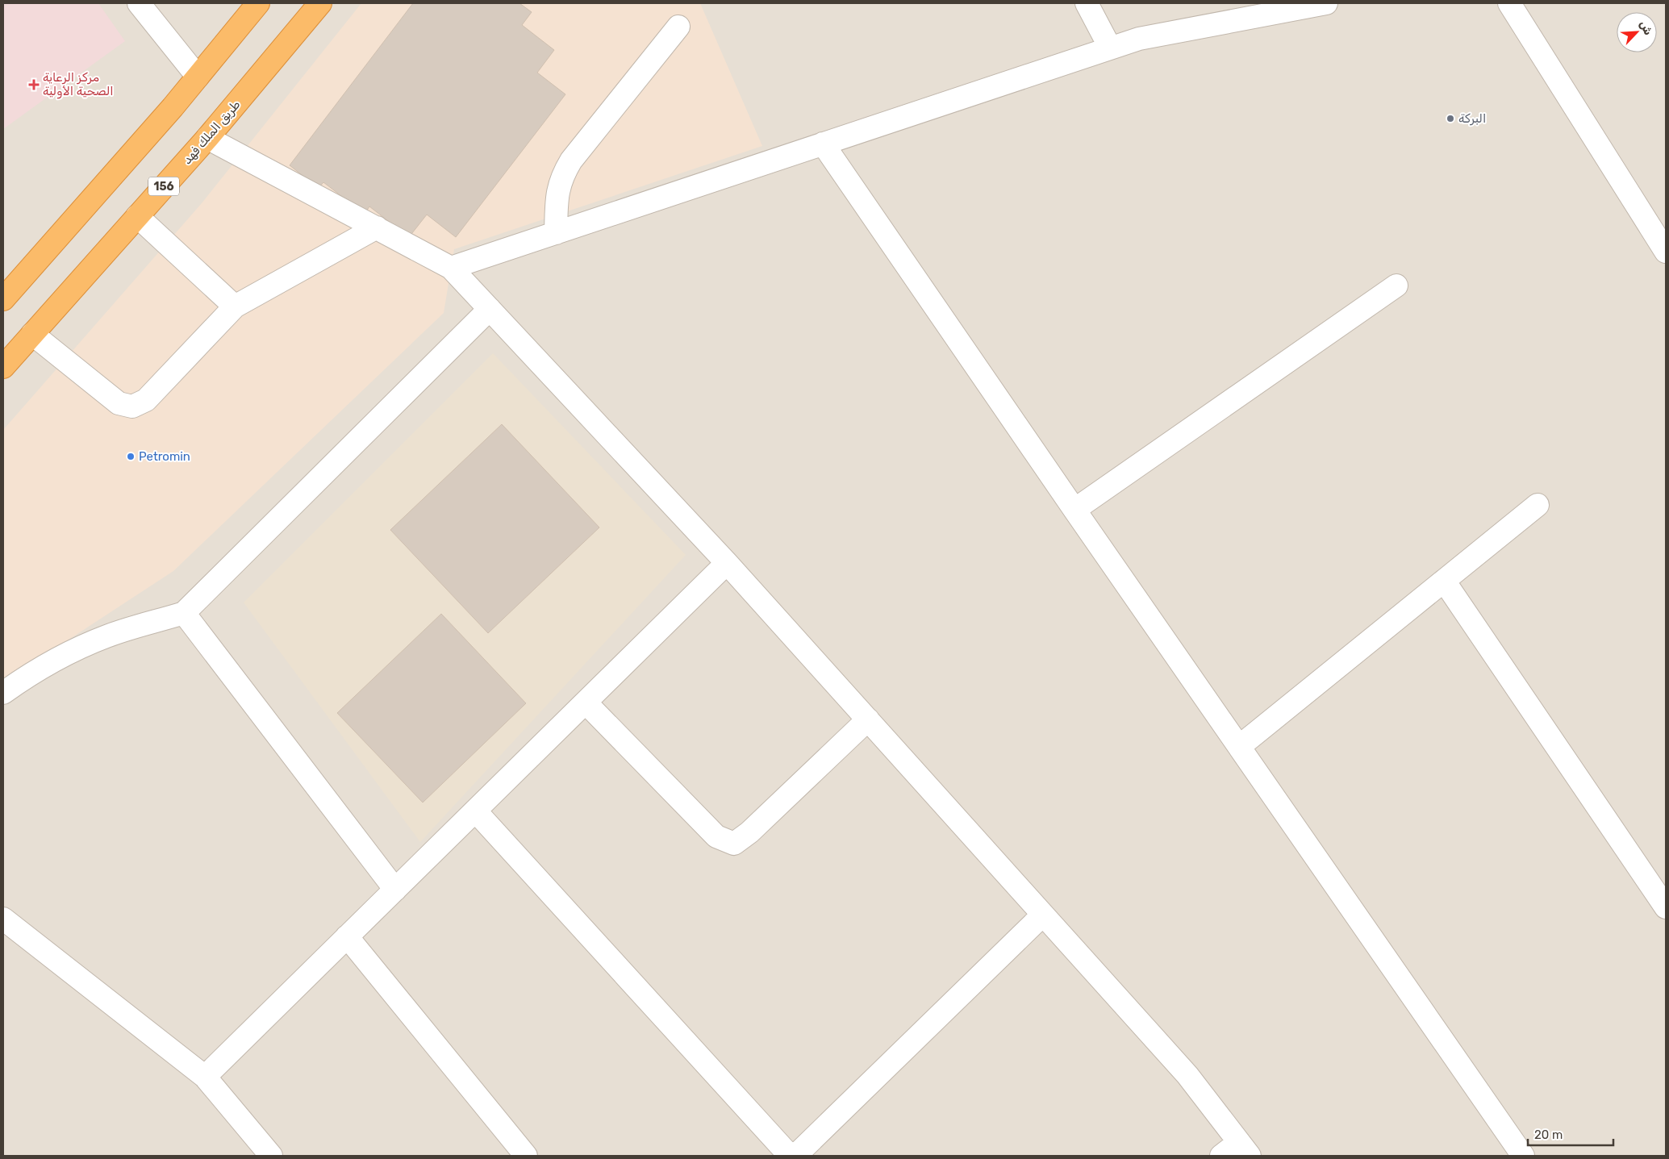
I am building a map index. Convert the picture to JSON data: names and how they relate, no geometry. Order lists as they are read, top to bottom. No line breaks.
{"streets":{"highway":["طريق الملك فهد","156"]},"places":{"health":["مركز الرعاية الصحية الأولية"],"other":["البركة","Petromin"]},"scale_bar":"20 m","north":"top right"}
